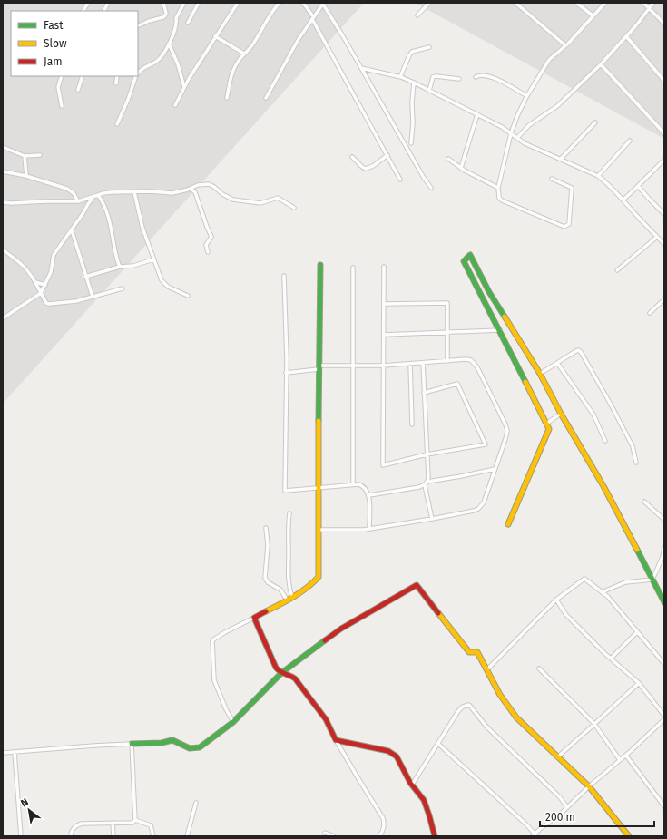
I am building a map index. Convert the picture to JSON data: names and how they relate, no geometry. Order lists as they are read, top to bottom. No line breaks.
{"legend":["Fast","Slow","Jam"],"scale_bar":"200 m","north":"top left"}
